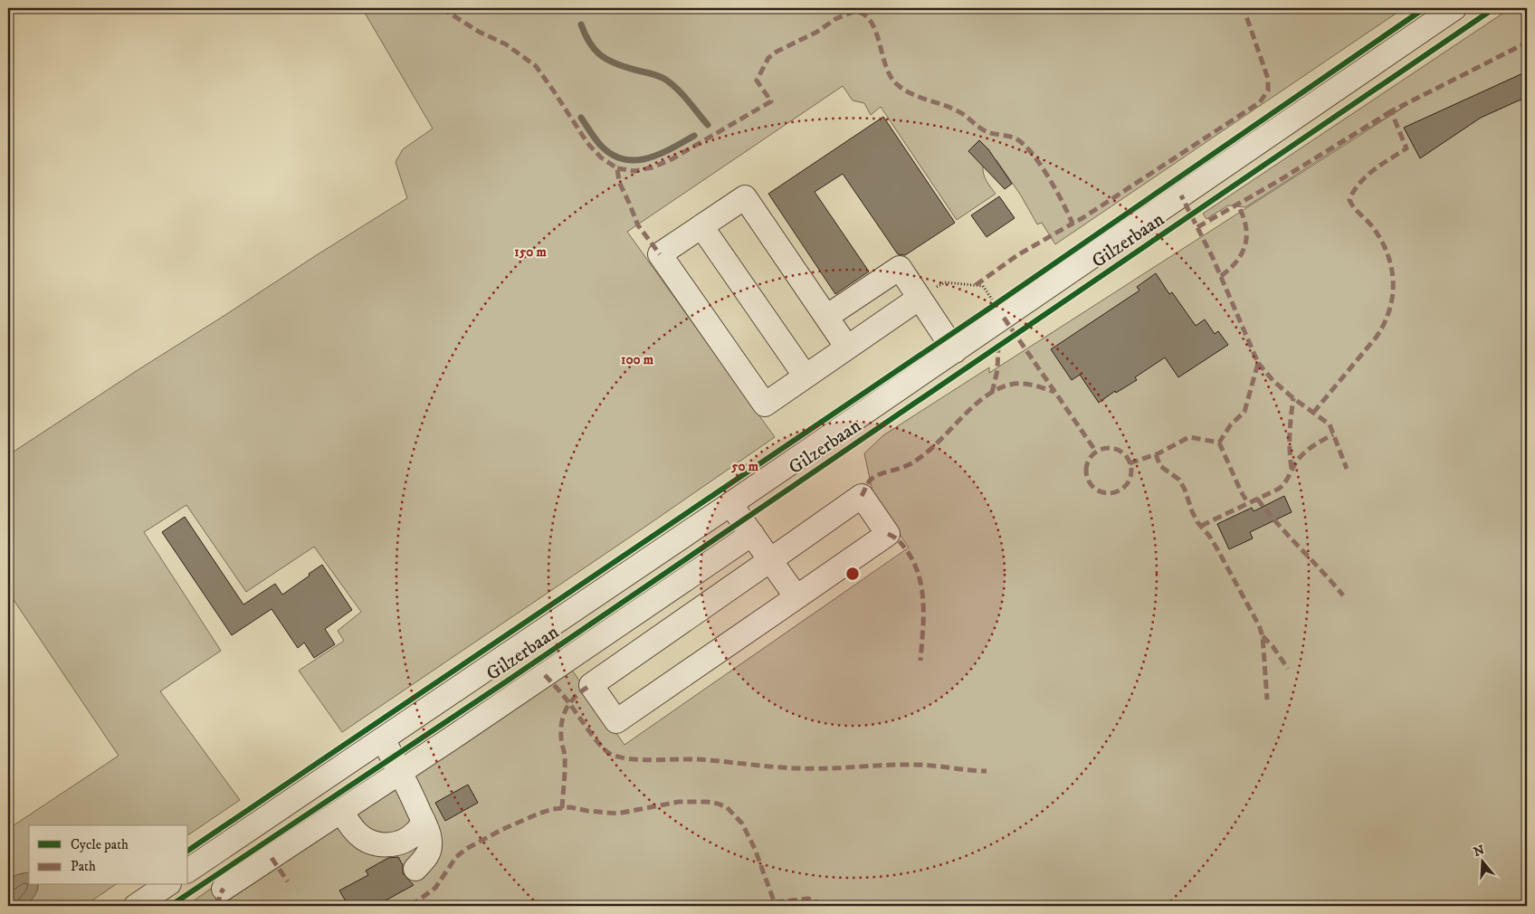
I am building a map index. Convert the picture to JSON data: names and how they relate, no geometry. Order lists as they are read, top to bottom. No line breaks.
{"streets":{"street":["Gilzerbaan"]},"legend":["Cycle path","Path"],"north":"top","rings":["150 m","100 m","50 m"]}
